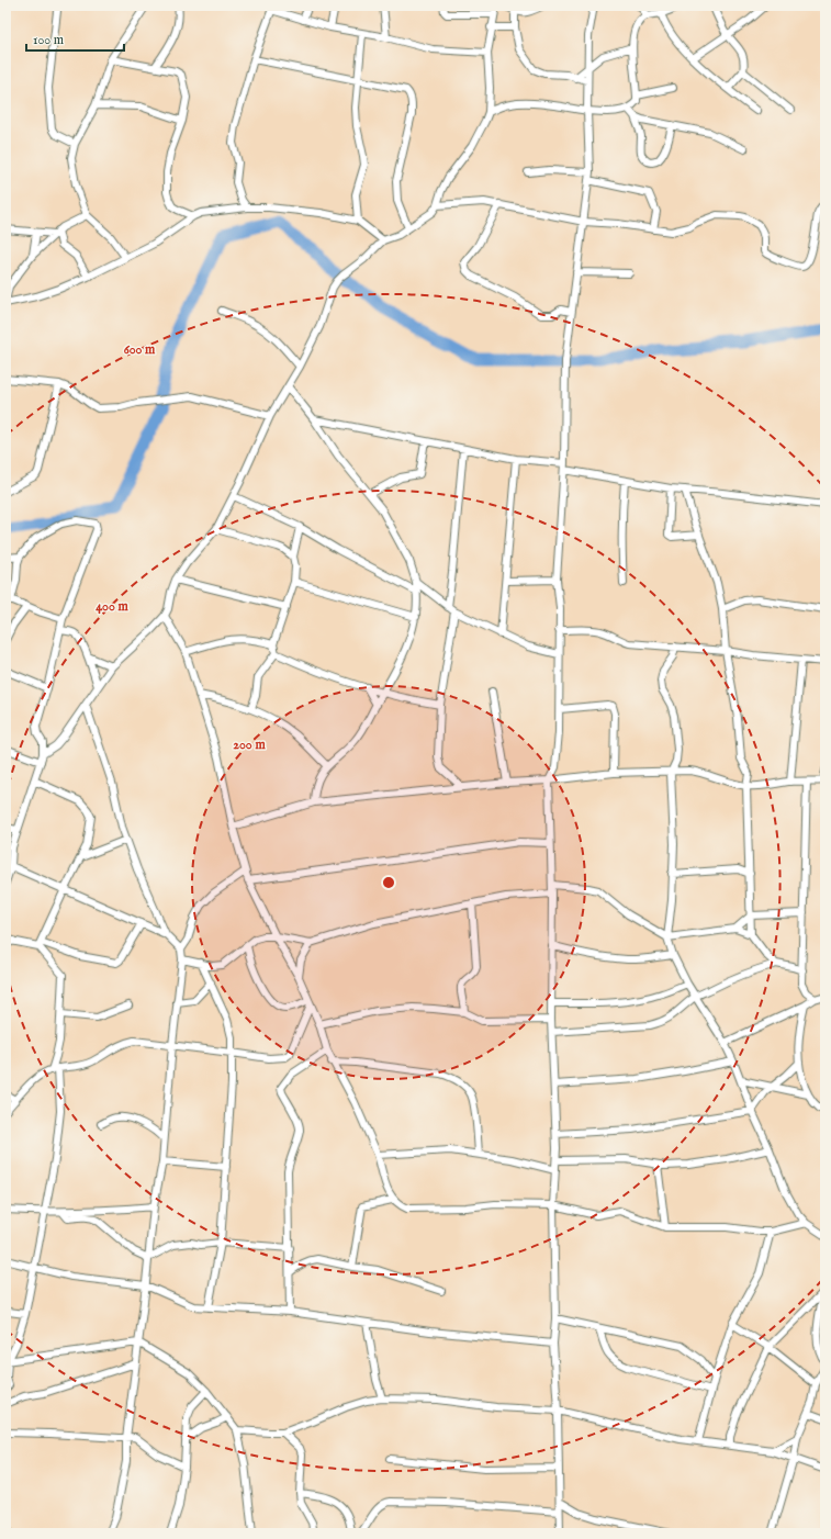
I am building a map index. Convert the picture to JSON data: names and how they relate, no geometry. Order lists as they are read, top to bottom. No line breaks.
{"scale_bar":"100 m","rings":["600 m","400 m","200 m"]}
